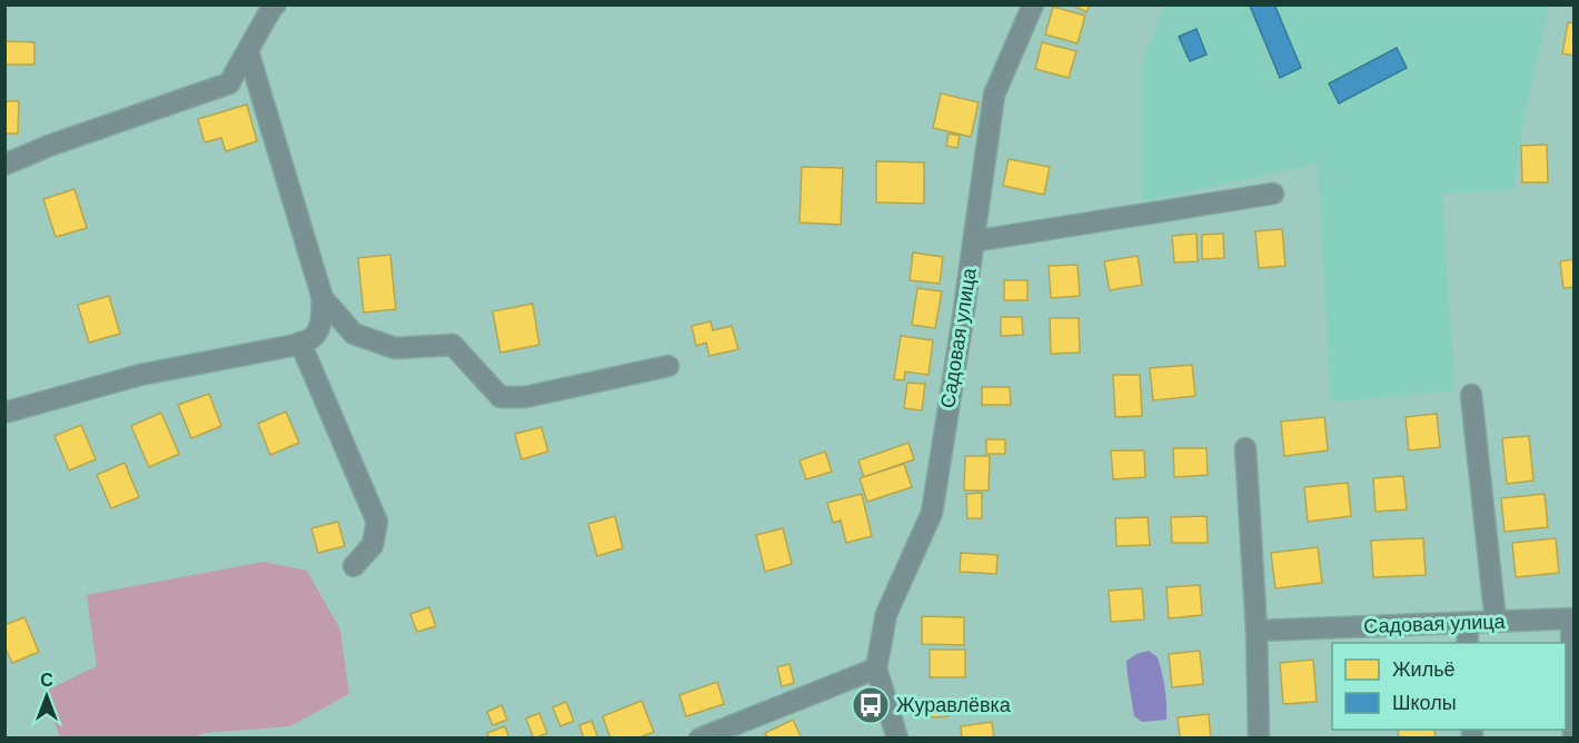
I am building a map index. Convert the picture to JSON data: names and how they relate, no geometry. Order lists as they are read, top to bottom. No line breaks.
{"streets":{"street":["Садовая улица"]},"places":{"bus stop":["Журавлёвка"]},"legend":["Жильё","Школы"],"north":"top"}
